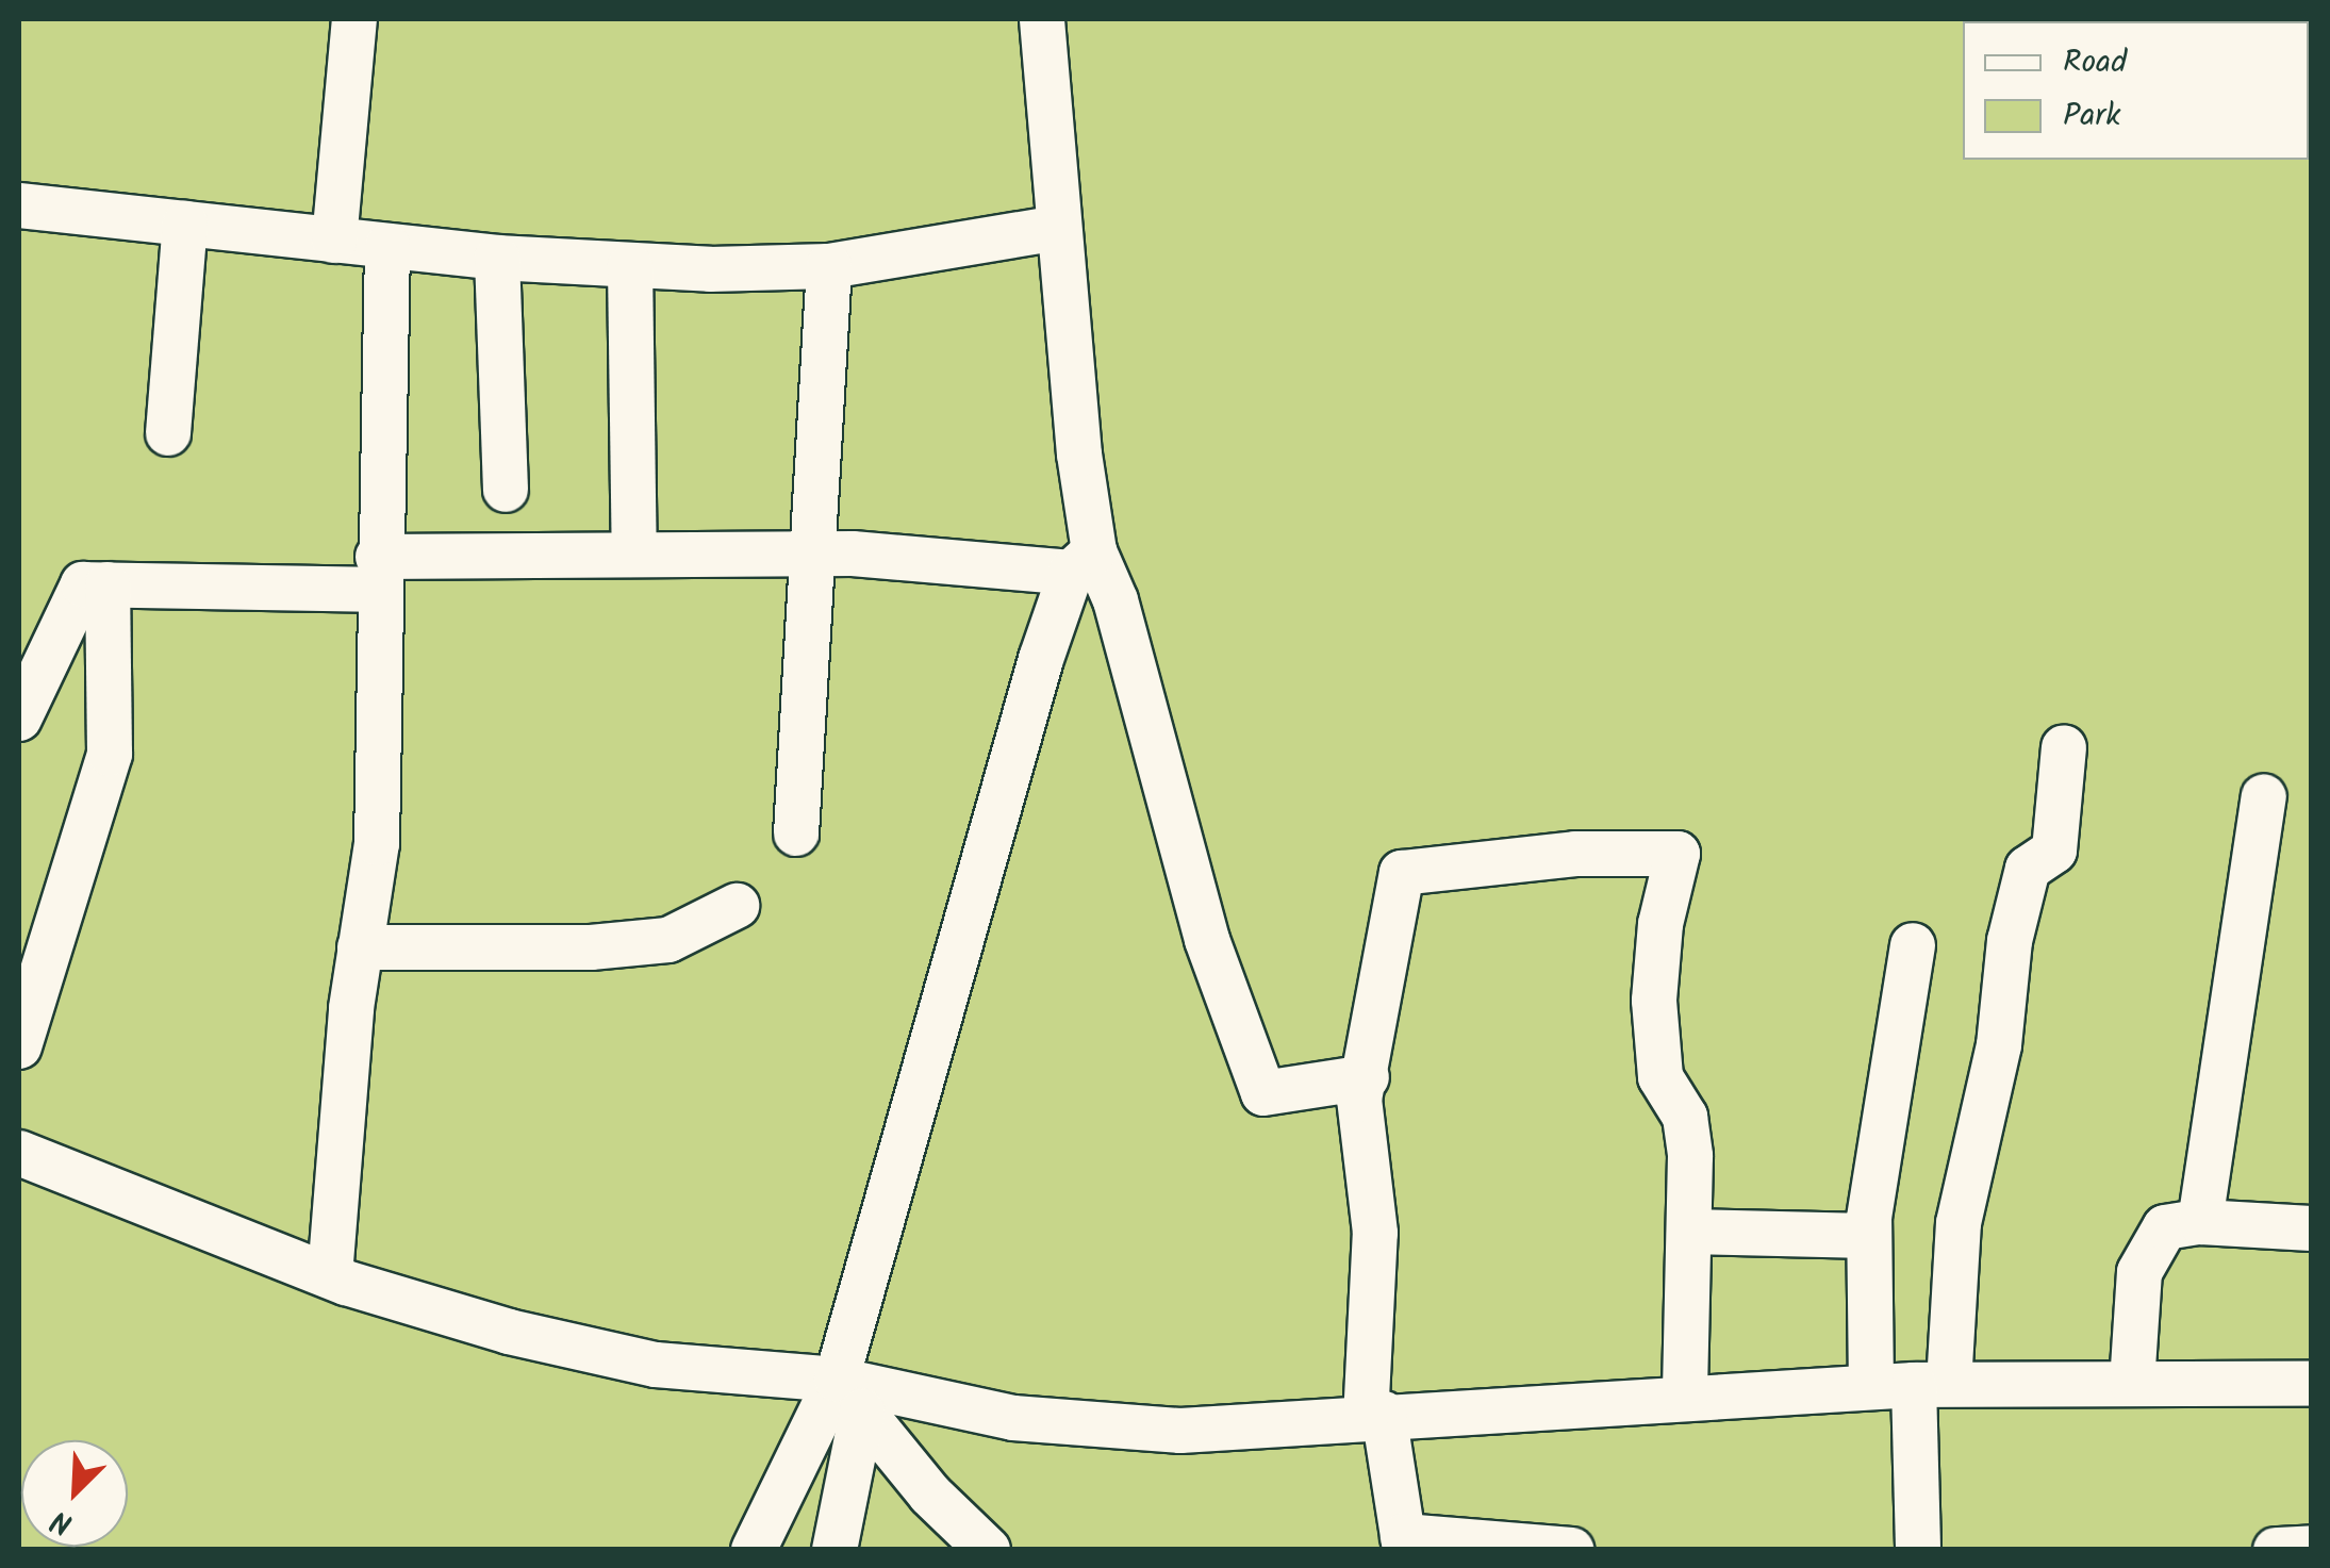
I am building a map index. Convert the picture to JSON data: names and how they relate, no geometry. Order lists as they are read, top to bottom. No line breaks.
{"legend":["Road","Park"],"north":"bottom left"}
